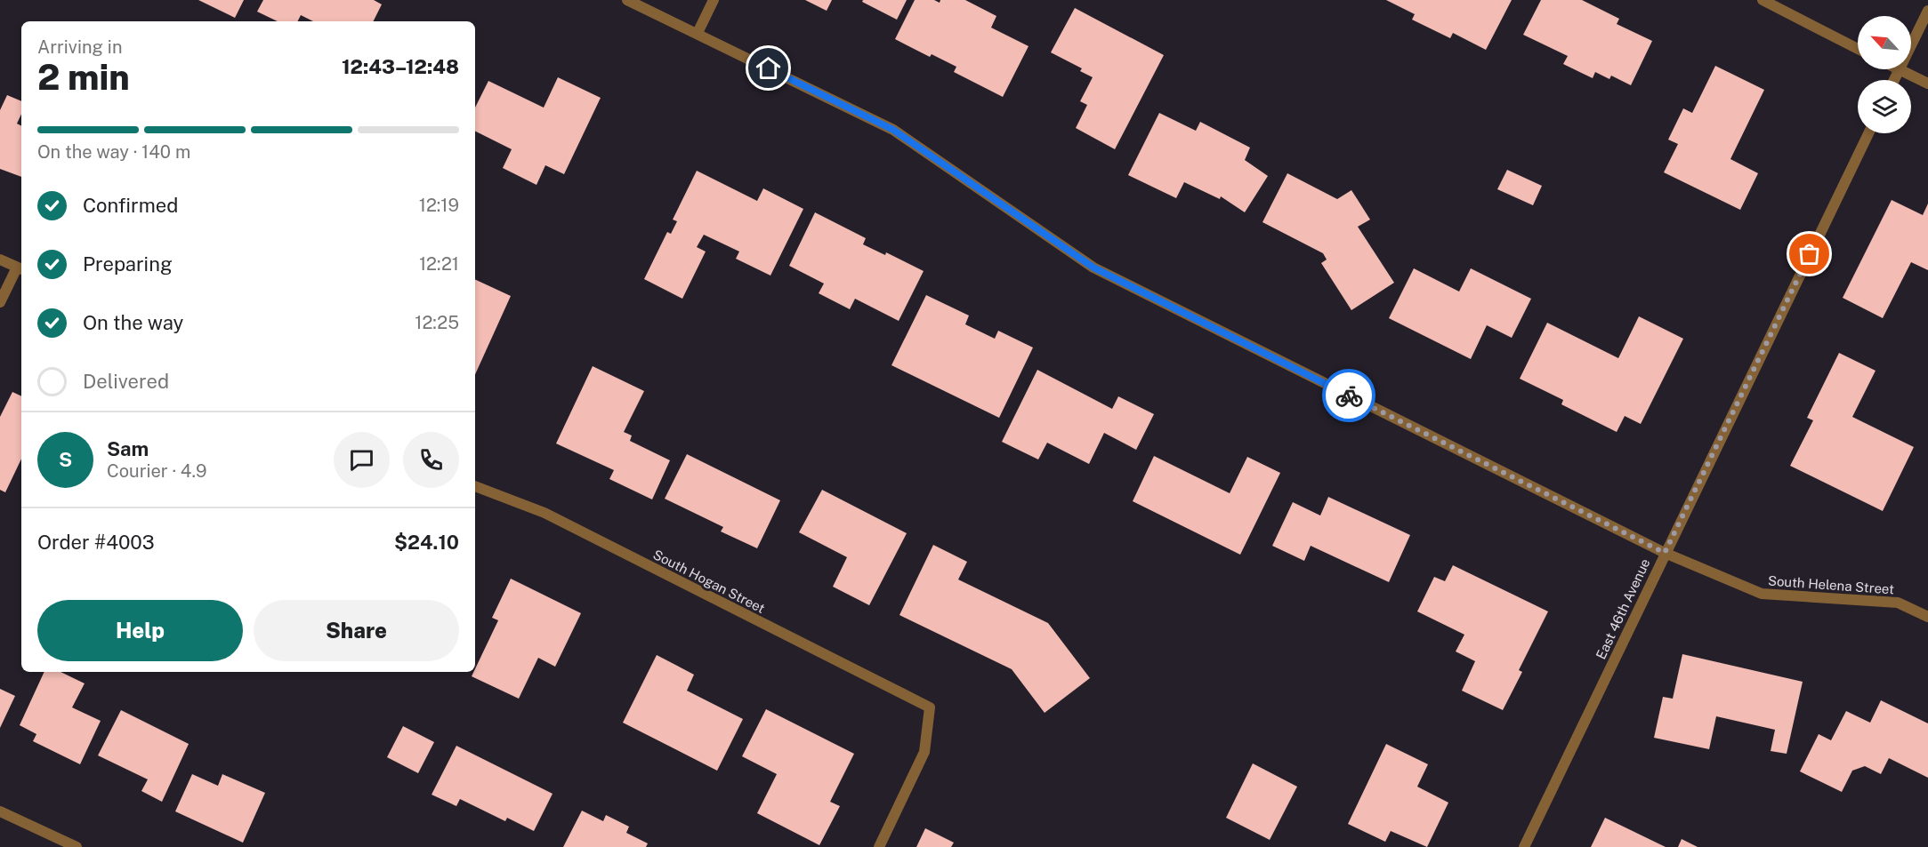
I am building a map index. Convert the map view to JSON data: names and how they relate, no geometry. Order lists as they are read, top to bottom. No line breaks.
{"streets":{"street":["South Hogan Street","South Helena Street","East 46th Avenue"]},"crossings":[["South Helena Street","East 46th Avenue"]],"north":"top left","page":{"heading":["2 min","Arriving in","12:43–12:48"],"panel":["Sam","Courier · 4.9","Order #4003","$24.10"],"bar":"On the way · 140 m","list":[["Confirmed","12:19"],["Preparing","12:21"],["On the way","12:25"],"Delivered"],"round":"S","buttons":["Help","Share"]}}
